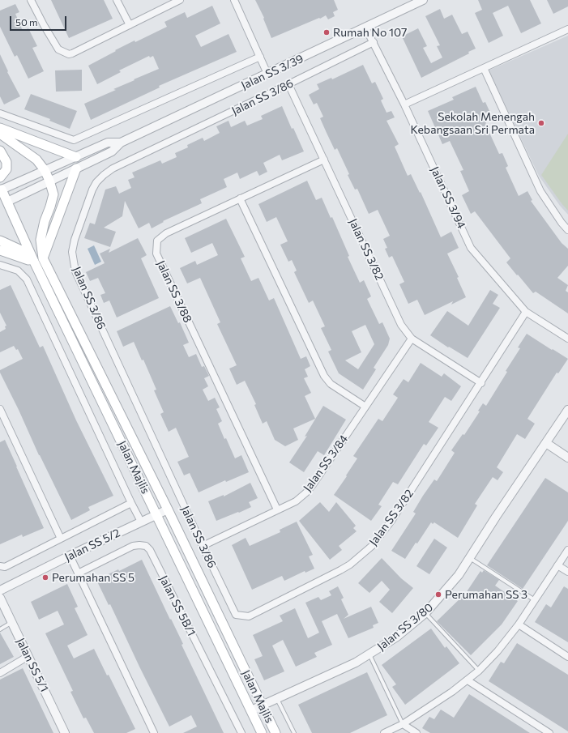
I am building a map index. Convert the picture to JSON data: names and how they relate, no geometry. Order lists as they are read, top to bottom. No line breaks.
{"streets":{"main road":["Jalan Majlis"],"street":["Jalan SS 3/39","Jalan SS 3/86","Jalan SS 3/94","Jalan SS 3/82","Jalan SS 3/88","Jalan SS 3/84","Jalan SS 5/2","Jalan SS 5B/1","Jalan SS 3/80","Jalan SS 5/1"]},"crossings":[["Jalan SS 3/39","Jalan SS 3/94"],["Jalan SS 3/39","Jalan Majlis"],["Jalan SS 3/86","Jalan SS 3/94"],["Jalan SS 3/86","Jalan SS 3/82"],["Jalan SS 3/86","Jalan SS 3/84"],["Jalan SS 3/94","Jalan SS 3/82"],["Jalan SS 3/82","Jalan SS 3/88"],["Jalan SS 3/82","Jalan SS 3/84"],["Jalan SS 3/88","Jalan SS 3/84"],["Jalan Majlis","Jalan SS 5/2"],["Jalan Majlis","Jalan SS 3/80"]],"places":["Rumah No 107","Sekolah Menengah Kebangsaan Sri Permata","Perumahan SS 5","Perumahan SS 3"],"scale_bar":"50 m"}
